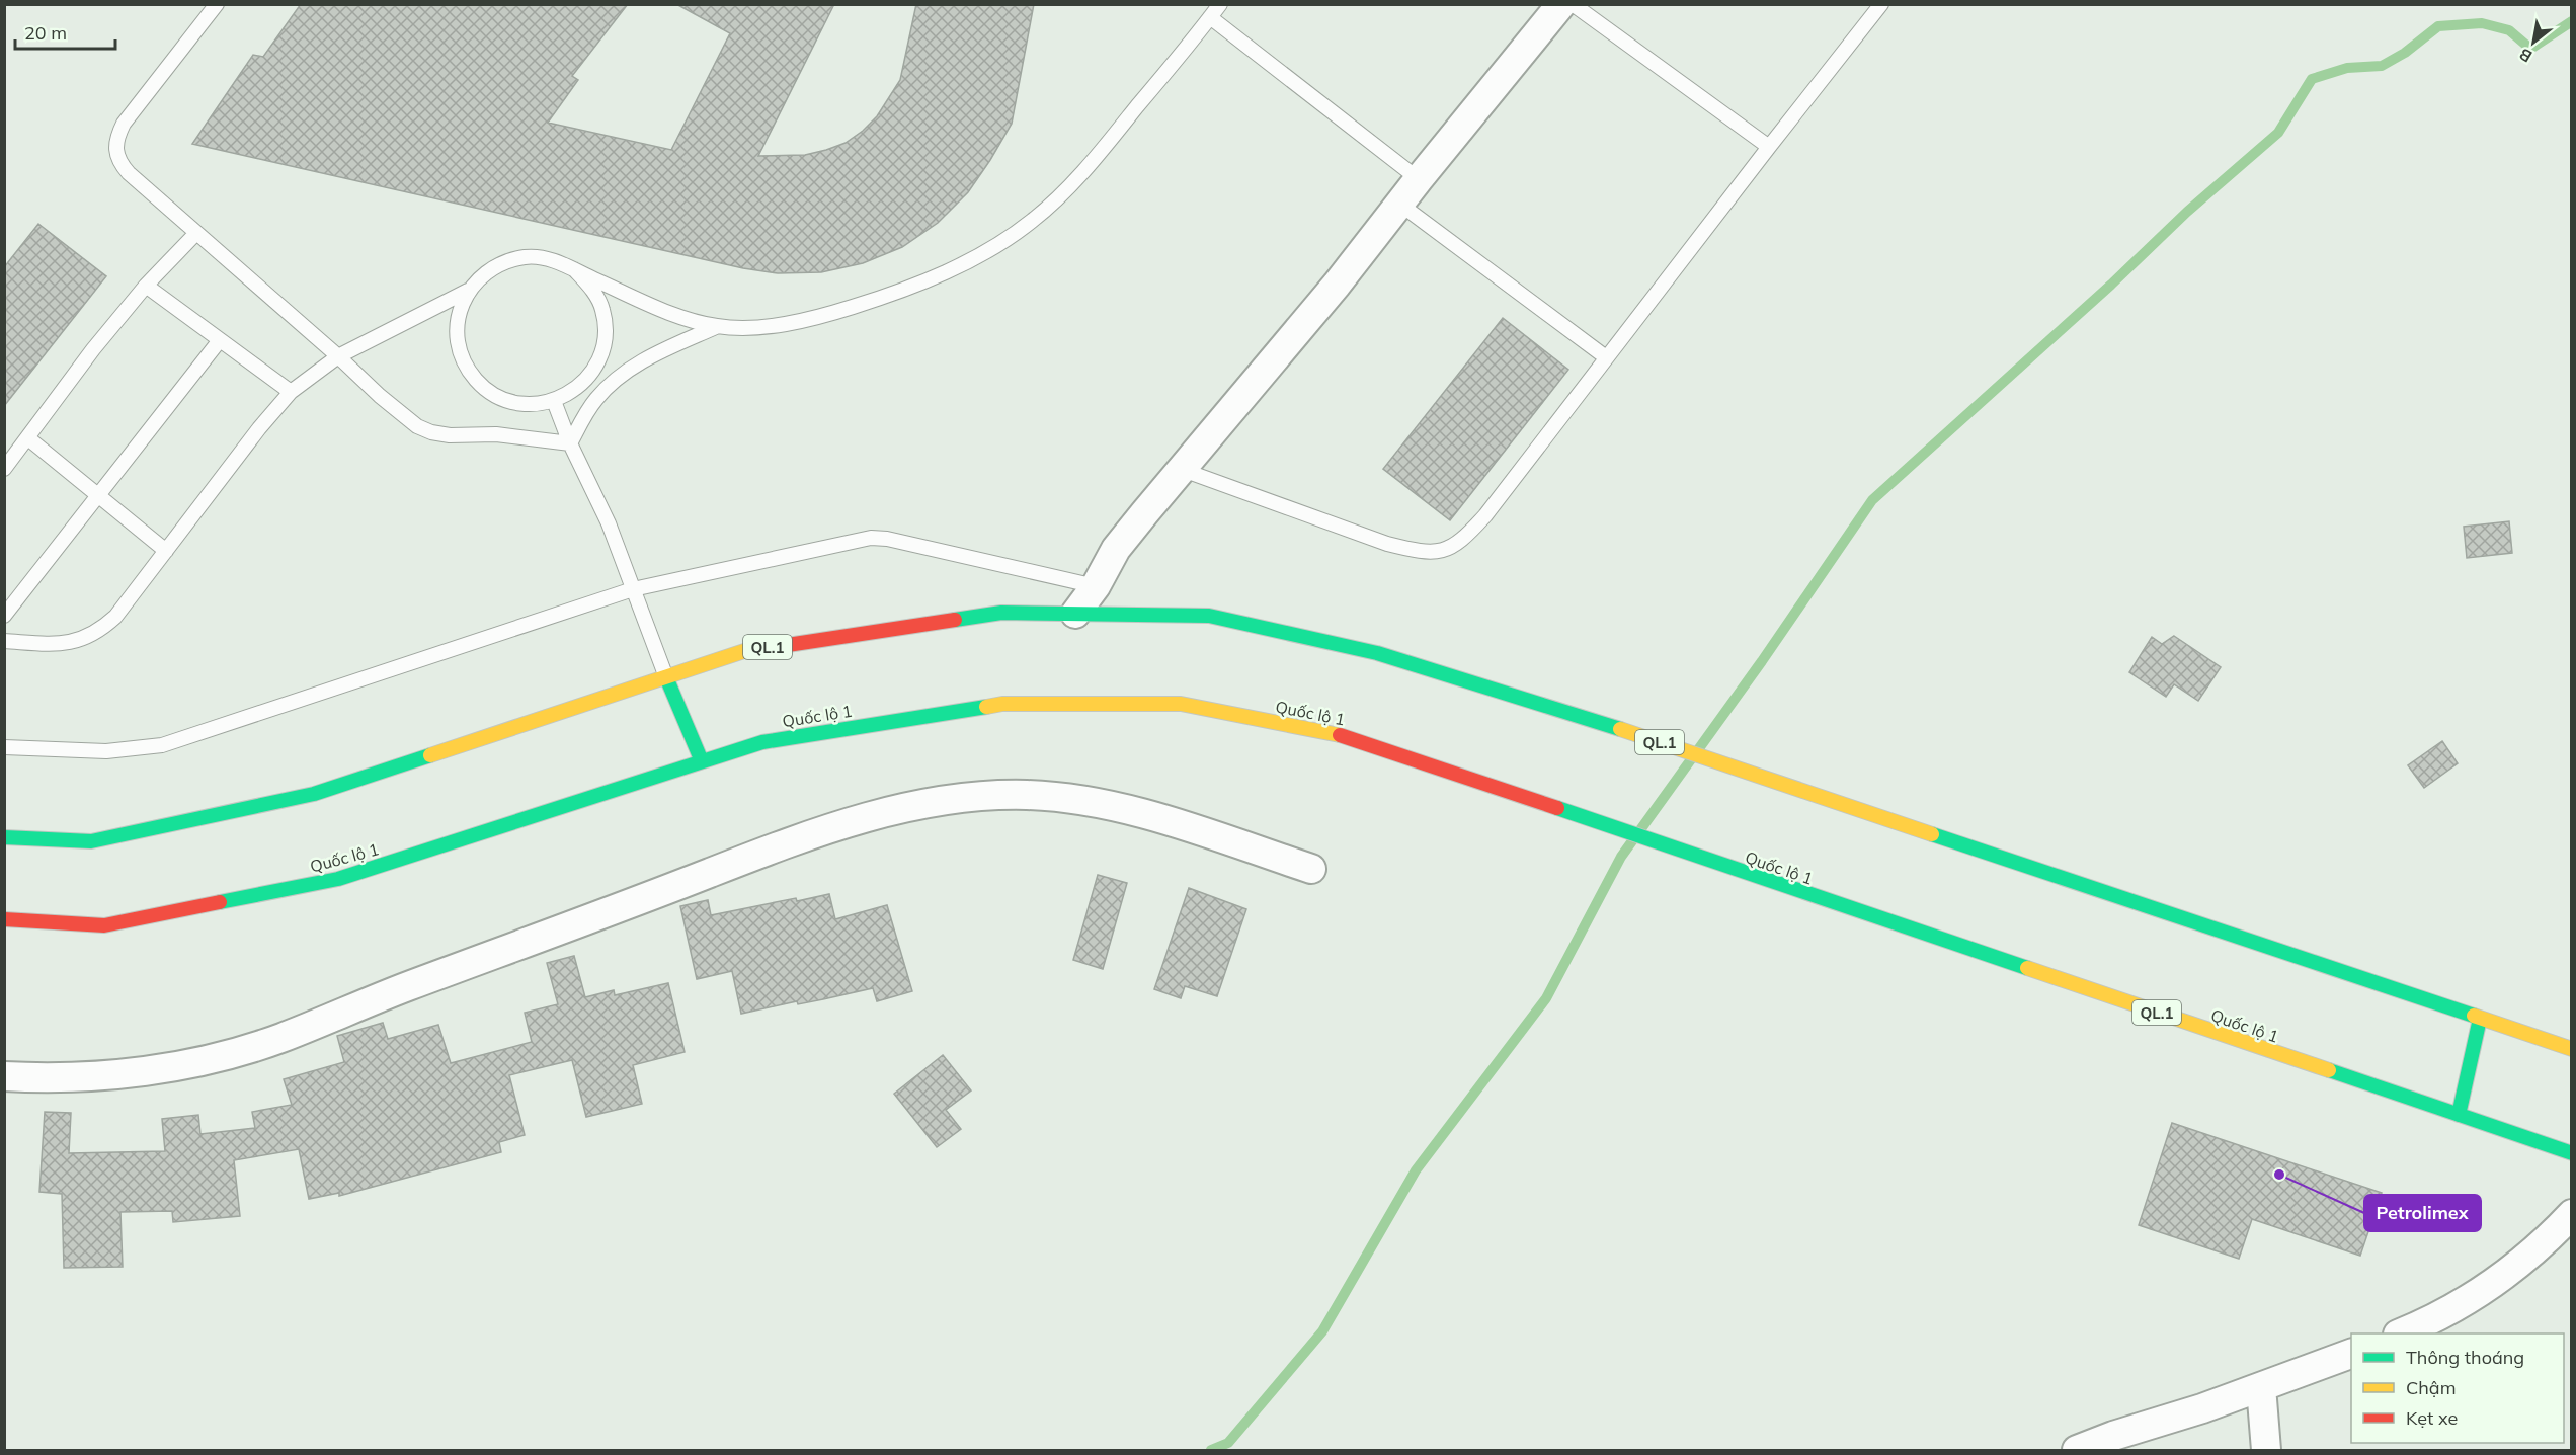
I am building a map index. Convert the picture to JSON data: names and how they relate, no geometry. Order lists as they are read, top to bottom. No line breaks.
{"streets":{"highway":["QL.1","Quốc lộ 1"]},"places":["Petrolimex"],"legend":["Thông thoáng","Chậm","Kẹt xe"],"scale_bar":"20 m","north":"bottom left"}
